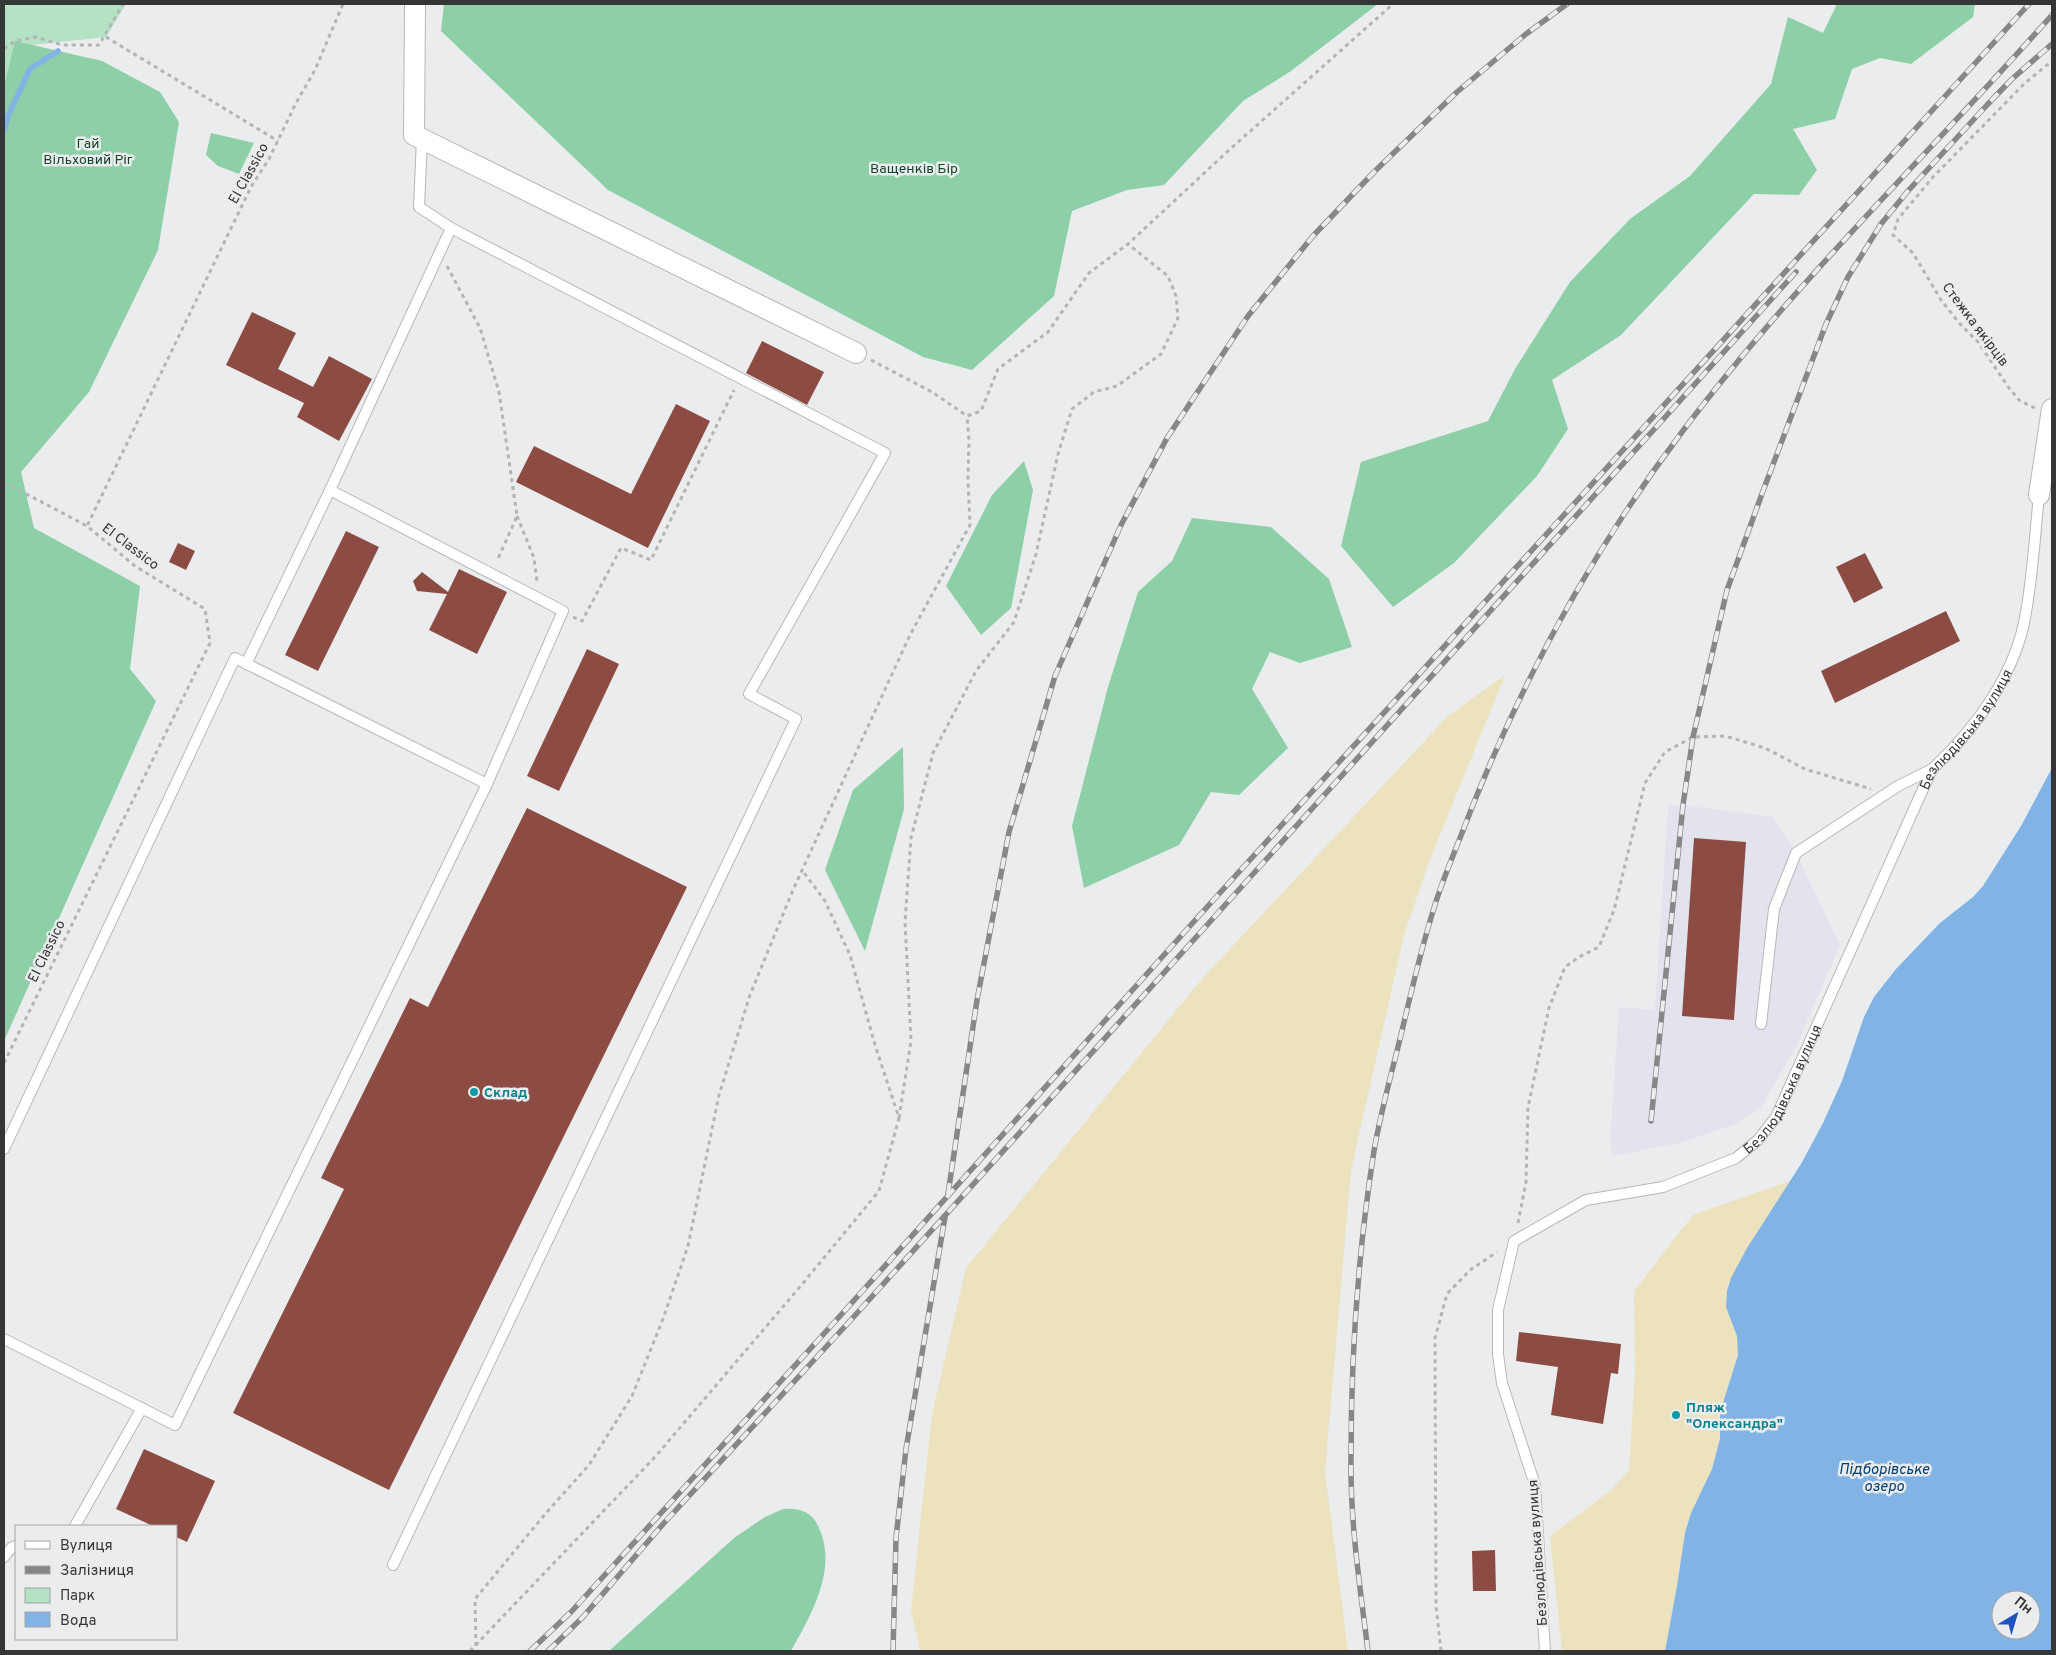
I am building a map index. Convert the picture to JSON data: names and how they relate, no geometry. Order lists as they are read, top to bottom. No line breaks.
{"streets":{"street":["Безлюдівська вулиця"],"path":["El Classico","Стежка якірців"]},"crossings":[["Стежка якірців","Безлюдівська вулиця"]],"water":["Підборівське озеро"],"parks":["Гай Вільховий Ріг","Ващенків Бір"],"places":["Склад","Пляж \"Олександра\""],"legend":["Вулиця","Залізниця","Парк","Вода"],"north":"top right"}
